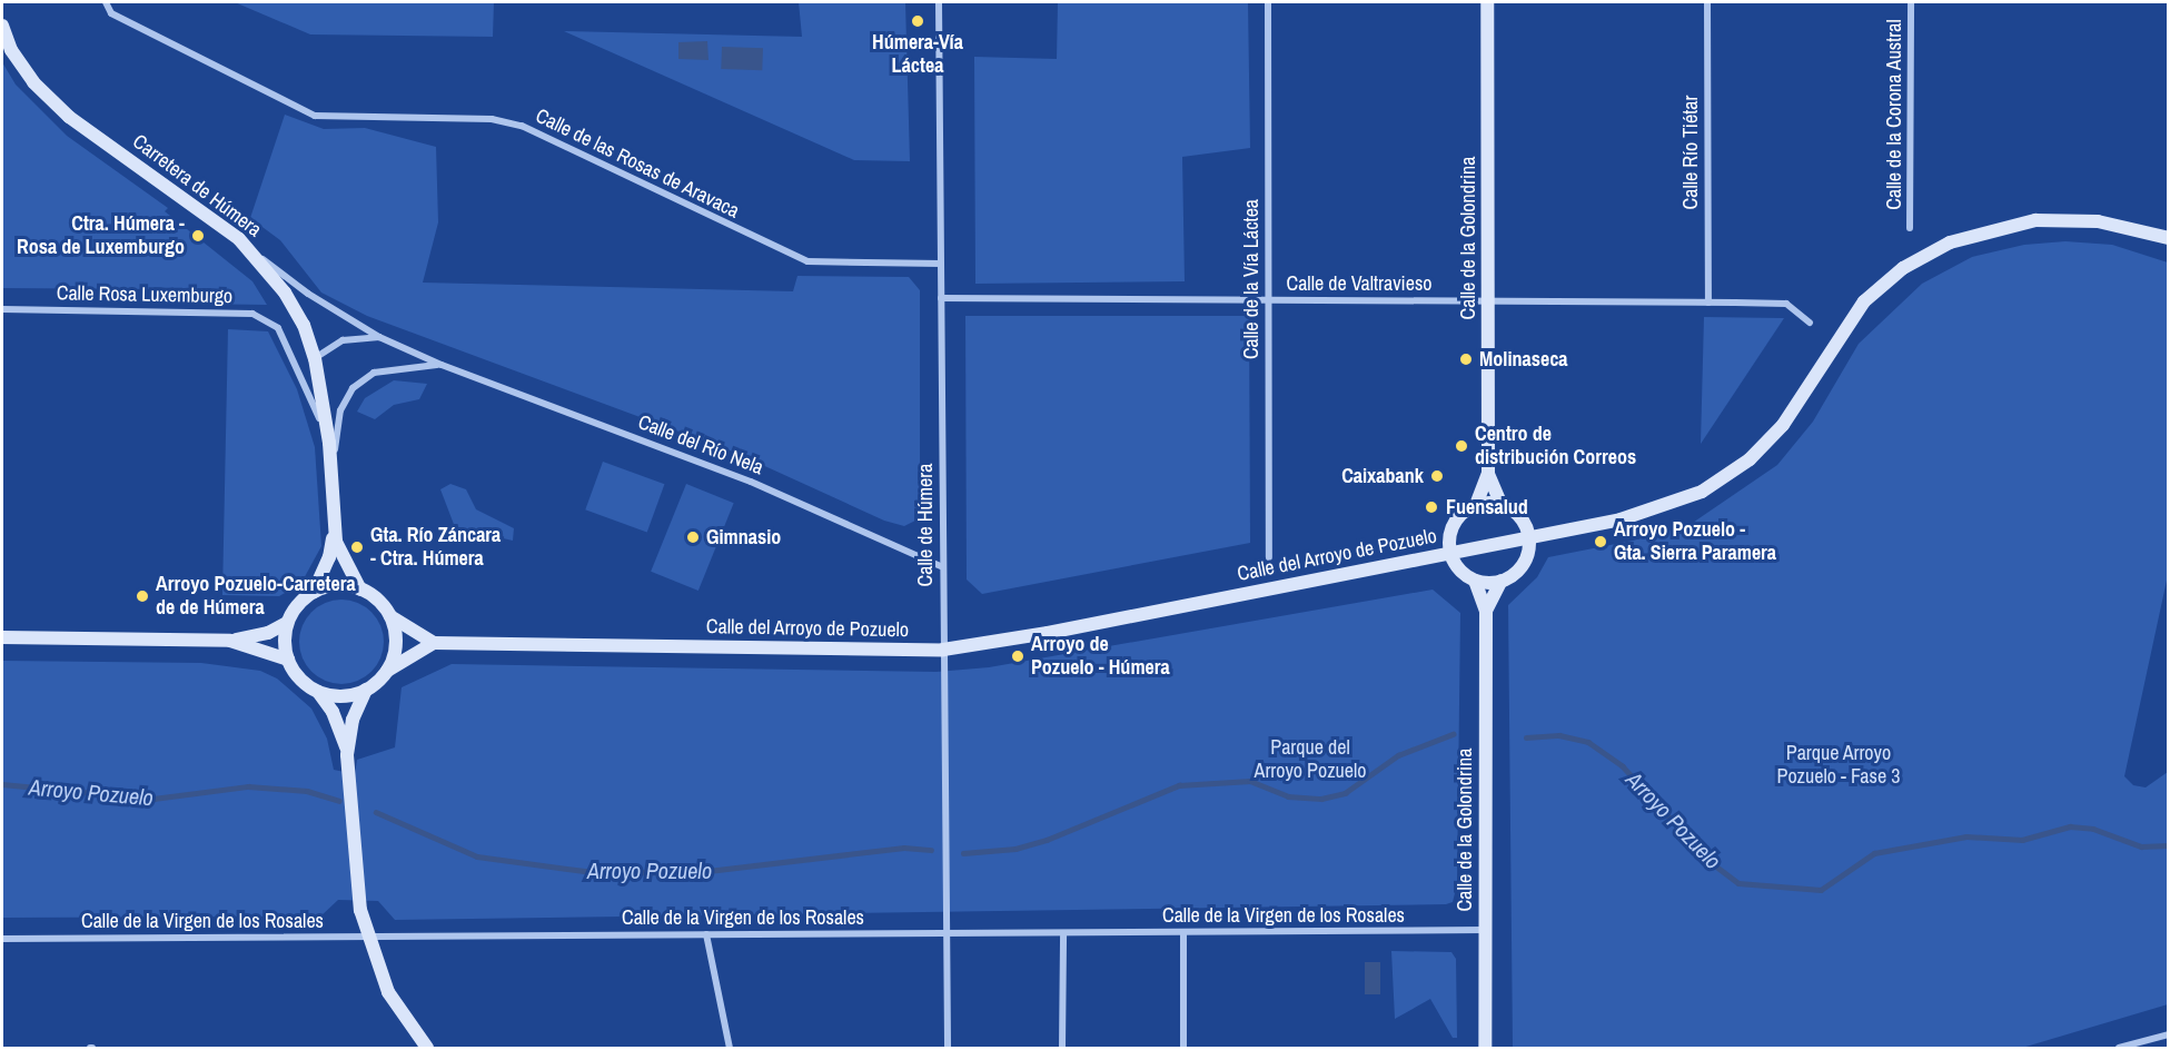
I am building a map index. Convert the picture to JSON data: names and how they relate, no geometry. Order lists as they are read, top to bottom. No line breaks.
{"streets":{"main road":["Carretera de Húmera","Calle de la Golondrina","Calle del Arroyo de Pozuelo"],"street":["Calle de la Corona Austral","Calle Río Tiétar","Calle de las Rosas de Aravaca","Calle de la Vía Láctea","Calle de Valtravieso","Calle Rosa Luxemburgo","Calle del Río Nela","Calle de Húmera","Calle de la Virgen de los Rosales"]},"crossings":[["Calle Río Tiétar","Calle de Valtravieso"],["Calle de las Rosas de Aravaca","Calle de Húmera"],["Carretera de Húmera","Calle Rosa Luxemburgo"],["Carretera de Húmera","Calle del Río Nela"],["Calle de la Golondrina","Calle de Valtravieso"],["Calle de la Golondrina","Calle del Arroyo de Pozuelo"],["Calle de la Golondrina","Calle de la Virgen de los Rosales"],["Calle de la Vía Láctea","Calle de Valtravieso"],["Calle de Valtravieso","Calle de Húmera"],["Calle del Río Nela","Calle de Húmera"],["Calle de Húmera","Calle del Arroyo de Pozuelo"],["Calle de Húmera","Calle de la Virgen de los Rosales"]],"water":["Arroyo Pozuelo"],"parks":["Parque del Arroyo Pozuelo","Parque Arroyo Pozuelo - Fase 3"],"places":["Húmera-Vía Láctea","Ctra. Húmera - Rosa de Luxemburgo","Molinaseca","Centro de distribución Correos","Caixabank","Fuensalud","Gimnasio","Arroyo Pozuelo - Gta. Sierra Paramera","Gta. Río Záncara - Ctra. Húmera","Arroyo Pozuelo-Carretera de de Húmera","Arroyo de Pozuelo - Húmera"]}
